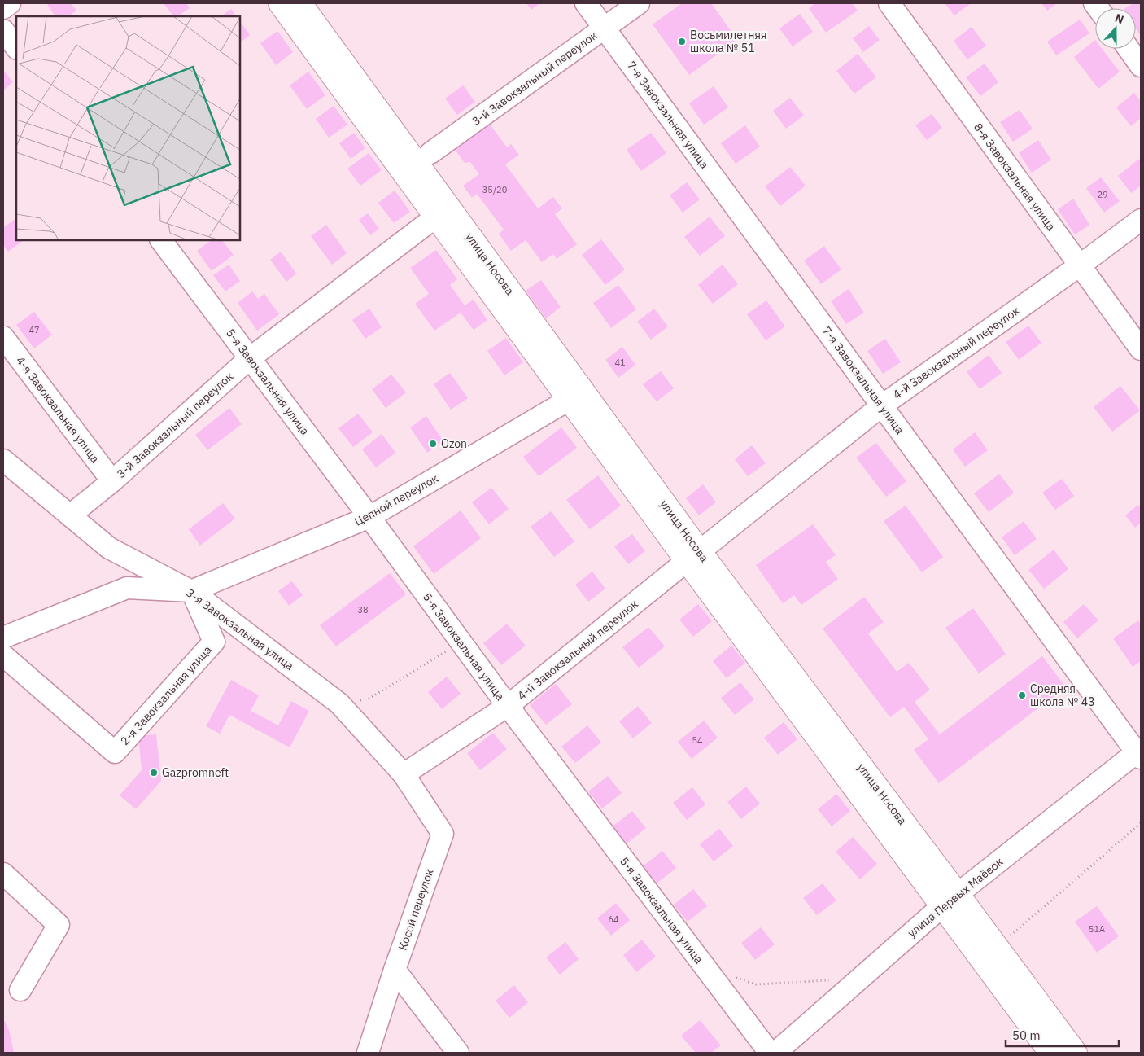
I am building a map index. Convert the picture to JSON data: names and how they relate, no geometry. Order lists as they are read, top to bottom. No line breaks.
{"streets":{"main road":["улица Носова"],"street":["3-й Завокзальный переулок","7-я Завокзальная улица","8-я Завокзальная улица","4-й Завокзальный переулок","5-я Завокзальная улица","4-я Завокзальная улица","Цепной переулок","3-я Завокзальная улица","2-я Завокзальная улица","улица Первых Маёвок","Косой переулок"]},"crossings":[["3-й Завокзальный переулок","7-я Завокзальная улица"],["3-й Завокзальный переулок","улица Носова"],["3-й Завокзальный переулок","5-я Завокзальная улица"],["3-й Завокзальный переулок","4-я Завокзальная улица"],["3-й Завокзальный переулок","3-я Завокзальная улица"],["7-я Завокзальная улица","4-й Завокзальный переулок"],["7-я Завокзальная улица","улица Первых Маёвок"],["8-я Завокзальная улица","4-й Завокзальный переулок"],["улица Носова","4-й Завокзальный переулок"],["улица Носова","Цепной переулок"],["улица Носова","улица Первых Маёвок"],["4-й Завокзальный переулок","5-я Завокзальная улица"],["4-й Завокзальный переулок","3-я Завокзальная улица"],["4-й Завокзальный переулок","Косой переулок"],["5-я Завокзальная улица","Цепной переулок"],["Цепной переулок","3-я Завокзальная улица"],["Цепной переулок","2-я Завокзальная улица"],["3-я Завокзальная улица","2-я Завокзальная улица"],["3-я Завокзальная улица","Косой переулок"]],"places":["Восьмилетняя школа № 51","Ozon","Средняя школа № 43","Gazpromneft"],"house_numbers":["35/20","29","47","41","38","54","64","51А"],"scale_bar":"50 m","north":"top"}
